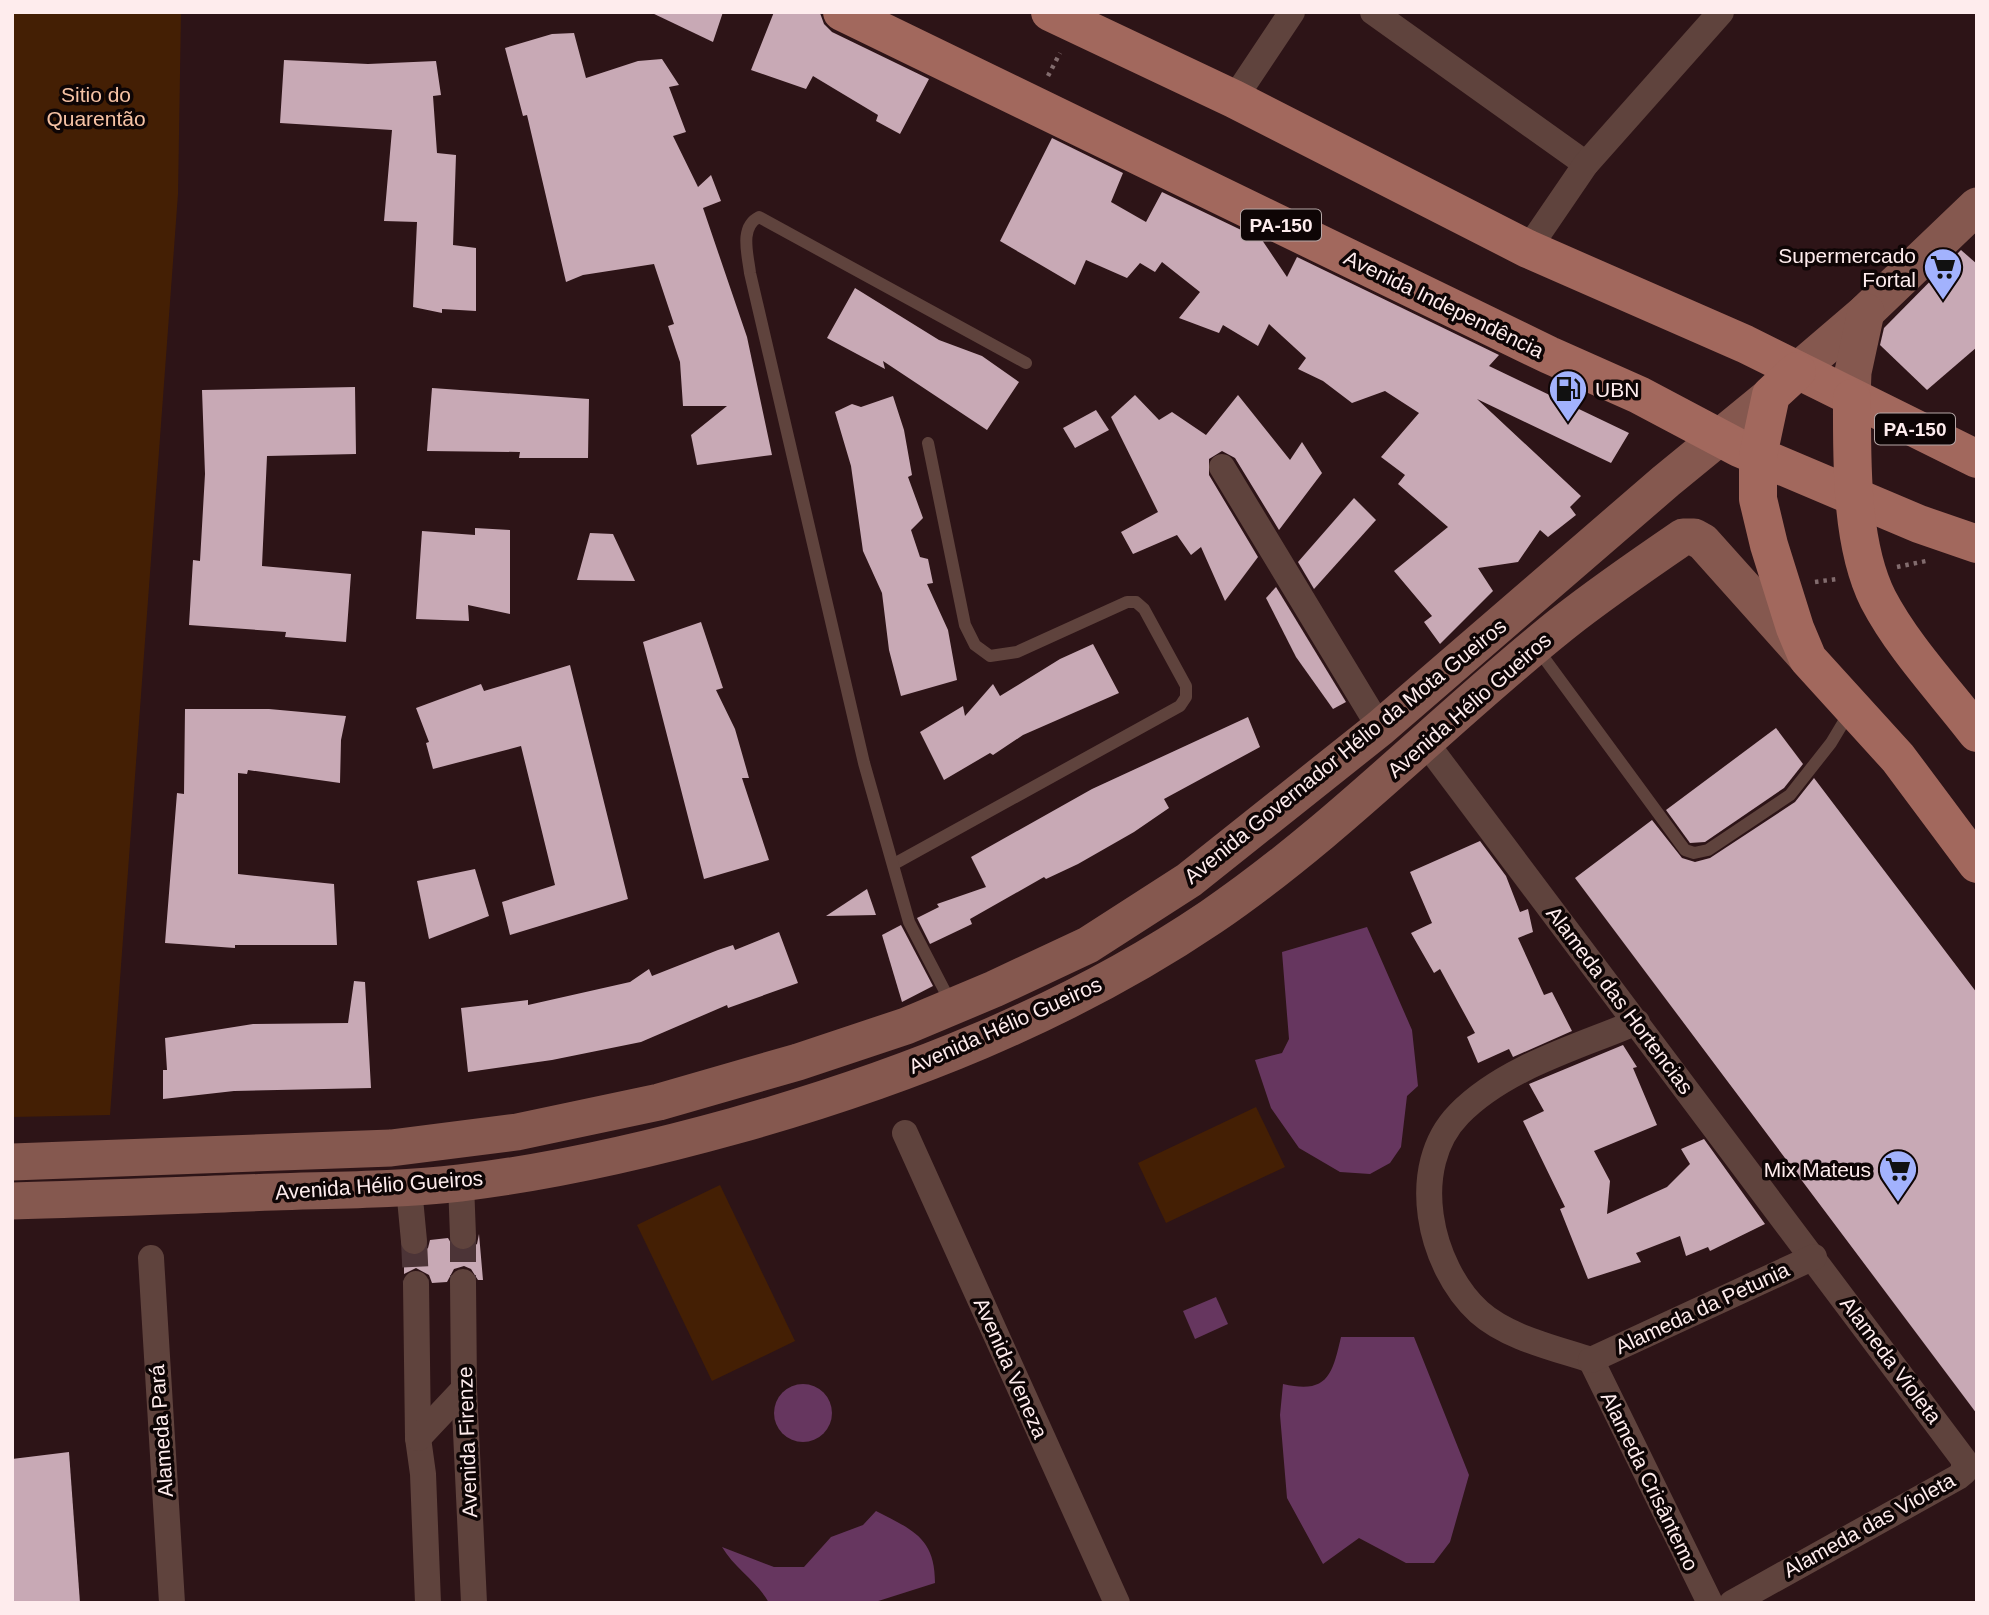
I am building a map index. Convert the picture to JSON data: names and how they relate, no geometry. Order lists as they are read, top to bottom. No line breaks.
{"streets":{"main road":["PA-150","Avenida Independência","Avenida Hélio Gueiros","Avenida Governador Hélio da Mota Gueiros"],"street":["Alameda das Hortencias","Alameda da Petunia","Alameda Violeta","Avenida Veneza","Alameda Pará","Avenida Firenze","Alameda Crisântemo","Alameda das Violeta"]},"crossings":[["PA-150","Avenida Governador Hélio da Mota Gueiros"],["Avenida Independência","Avenida Governador Hélio da Mota Gueiros"],["Avenida Hélio Gueiros","Alameda das Hortencias"],["Alameda das Hortencias","Alameda da Petunia"],["Alameda das Hortencias","Alameda Violeta"],["Alameda da Petunia","Alameda Violeta"],["Alameda da Petunia","Alameda Crisântemo"],["Alameda Violeta","Alameda das Violeta"]],"parks":["Sitio do Quarentão"],"places":{"supermarket":["Supermercado Fortal","Mix Mateus"],"fuel station":["UBN"]}}
